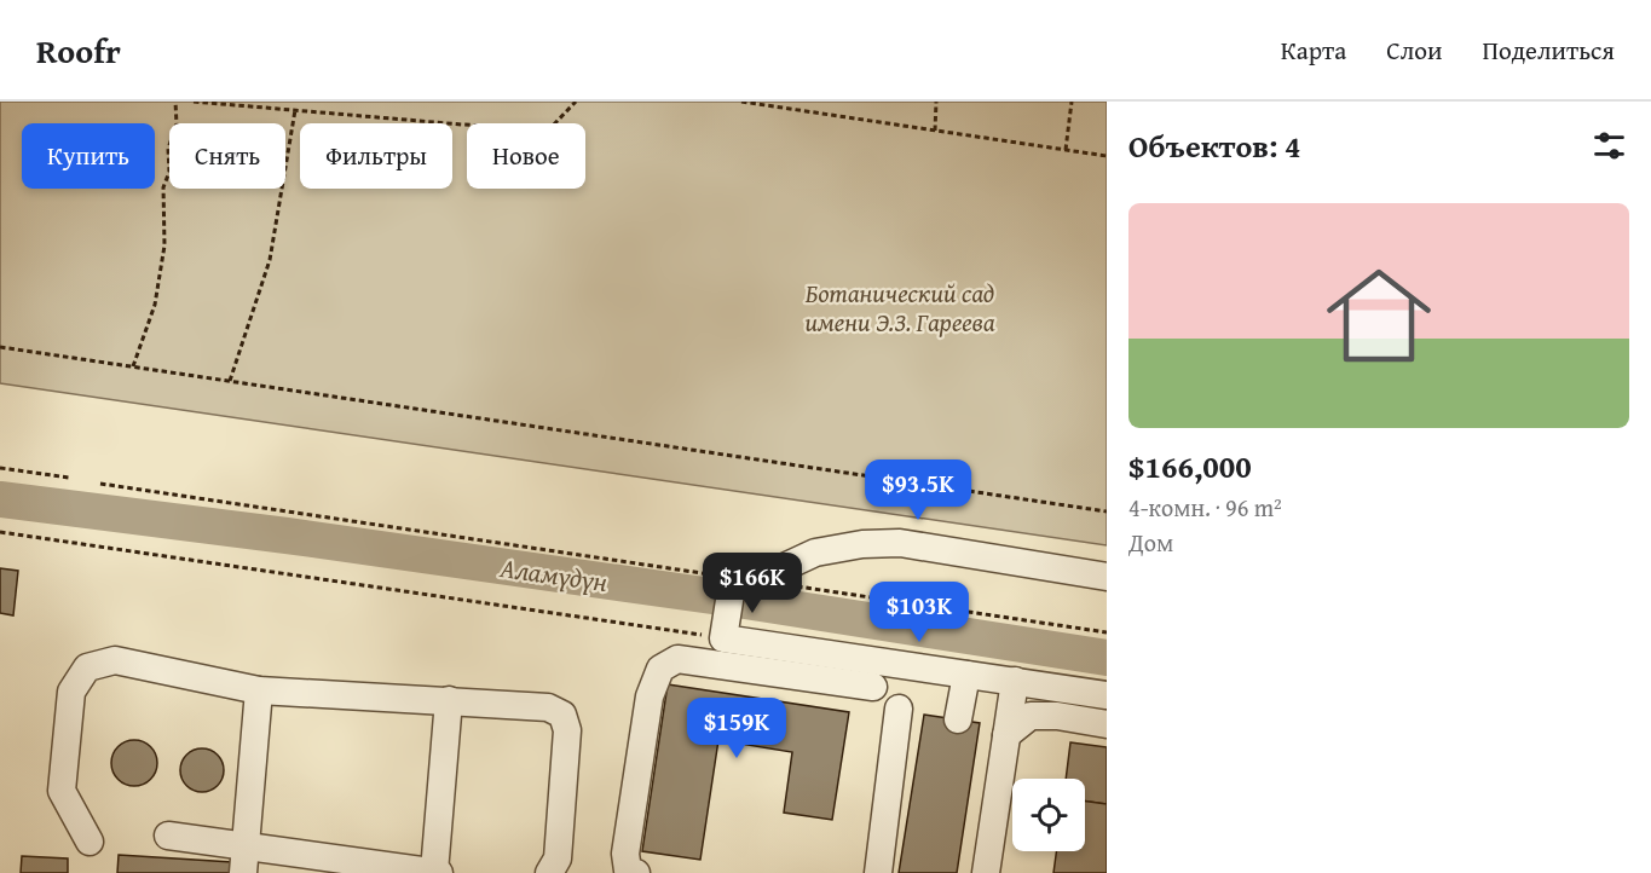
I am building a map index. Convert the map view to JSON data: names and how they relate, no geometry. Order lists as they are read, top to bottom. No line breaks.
{"water":["Аламүдүн"],"parks":["Ботанический сад имени Э.З. Гареева"],"page":{"header":"Roofr","nav":["Карта","Слои","Поделиться"],"heading":"Объектов: 4","chip":["Купить","Снять","Фильтры","Новое"],"list":[{"name":"$166,000","note":"4-комн. · 96 m² · Дом"}],"price":["$93.5K","$166K","$103K","$159K"]}}
